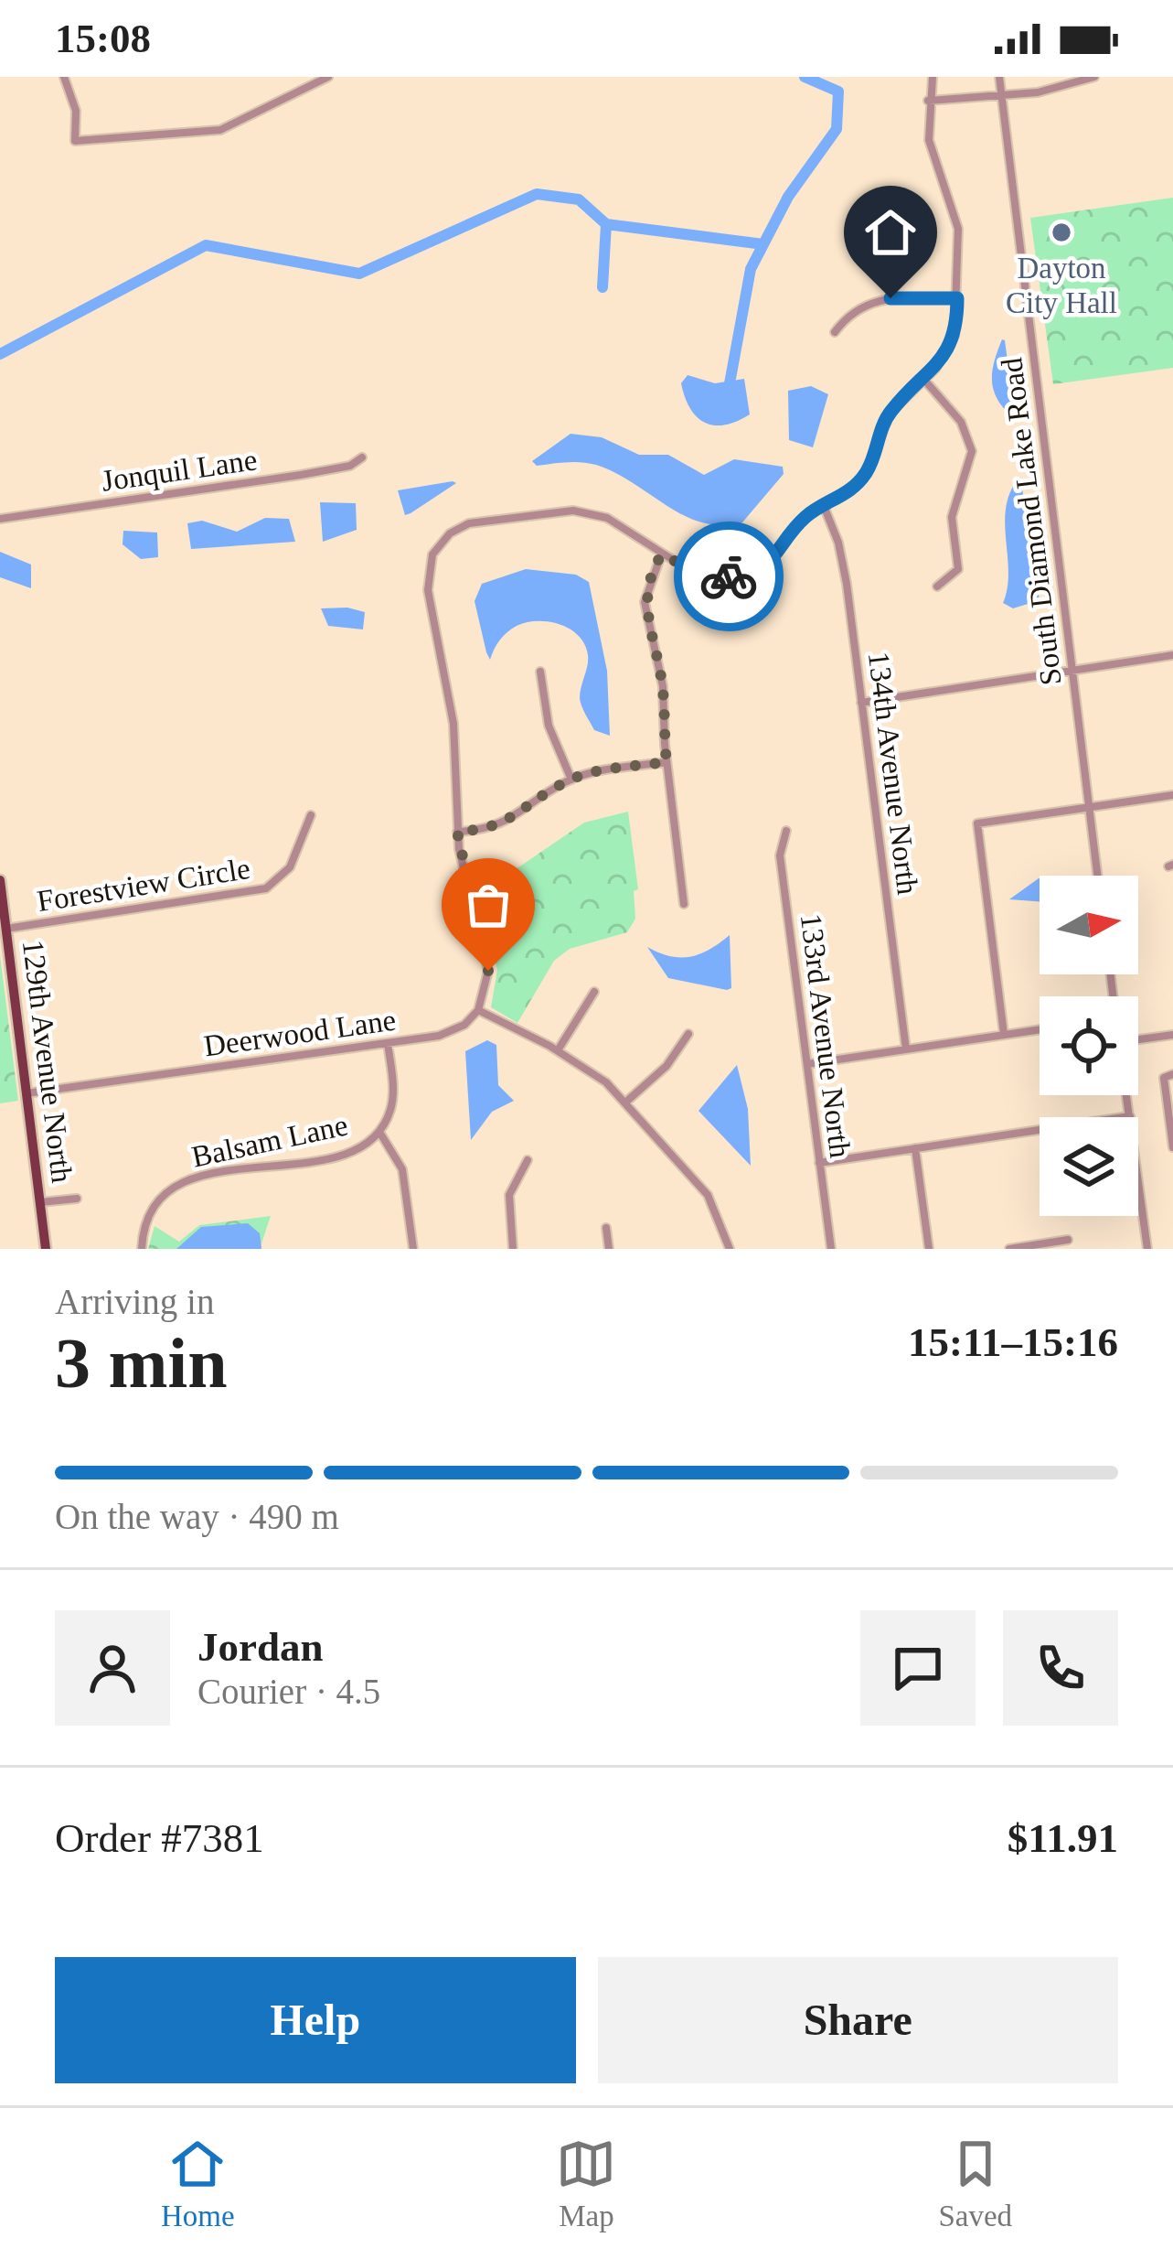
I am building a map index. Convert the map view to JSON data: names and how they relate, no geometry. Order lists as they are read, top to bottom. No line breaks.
{"streets":{"main road":["129th Avenue North"],"street":["Jonquil Lane","South Diamond Lake Road","134th Avenue North","Forestview Circle","Deerwood Lane","133rd Avenue North","Balsam Lane"]},"crossings":[["Forestview Circle","129th Avenue North"],["Deerwood Lane","129th Avenue North"]],"places":["Dayton City Hall"],"north":"right","page":{"status":"15:08","heading":["3 min","Arriving in","15:11–15:16"],"panel":["Jordan","Courier · 4.5","Order #7381","$11.91"],"bar":"On the way · 490 m","buttons":["Help","Share"],"tabs":["Home","Map","Saved"]}}
